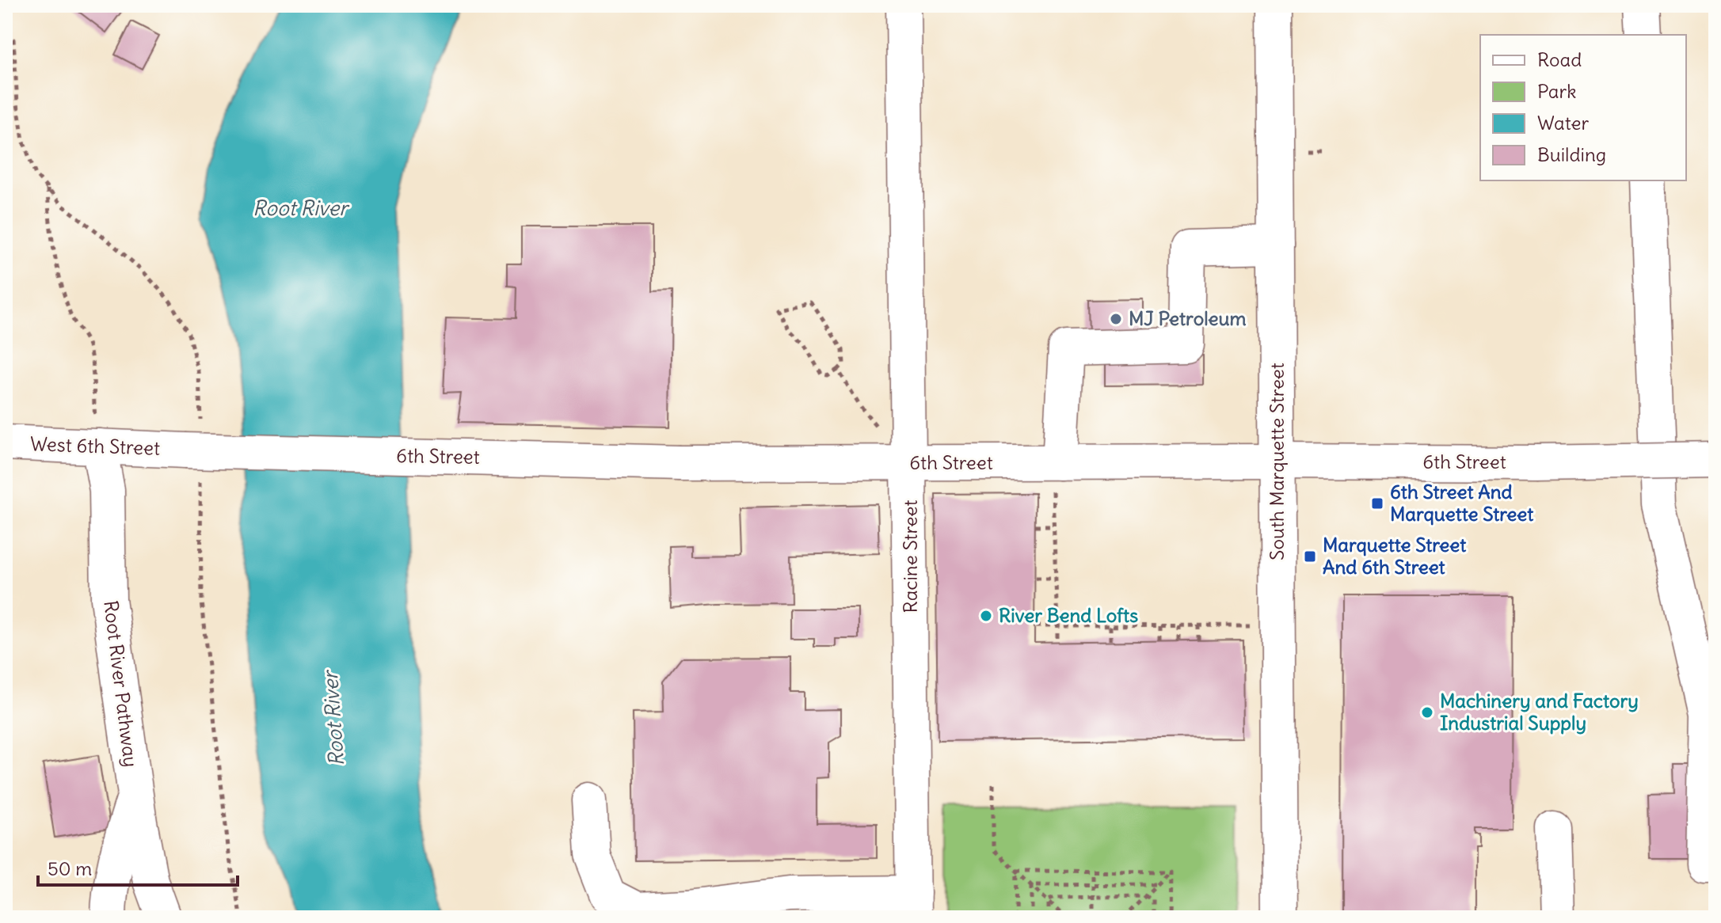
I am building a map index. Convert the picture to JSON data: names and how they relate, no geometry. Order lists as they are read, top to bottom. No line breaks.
{"streets":{"street":["West 6th Street","6th Street","South Marquette Street","Racine Street","Root River Pathway"]},"crossings":[["West 6th Street","6th Street"],["West 6th Street","Root River Pathway"],["6th Street","South Marquette Street"],["6th Street","Racine Street"]],"water":["Root River"],"places":{"other":["MJ Petroleum","River Bend Lofts","Machinery and Factory Industrial Supply"],"transit":["6th Street And Marquette Street","Marquette Street And 6th Street"]},"legend":["Road","Park","Water","Building"],"scale_bar":"50 m"}
